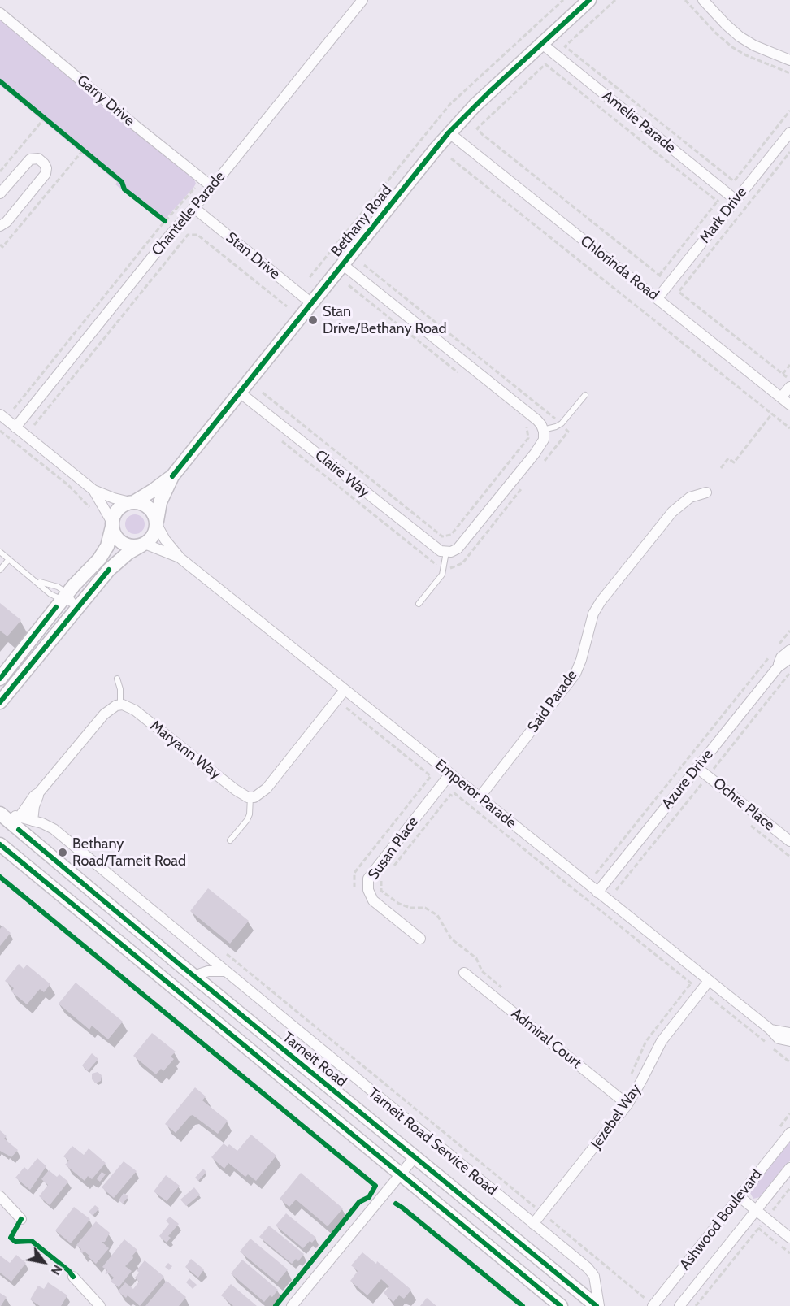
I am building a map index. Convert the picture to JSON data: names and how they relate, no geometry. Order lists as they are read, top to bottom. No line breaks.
{"streets":{"main road":["Bethany Road","Tarneit Road"],"street":["Garry Drive","Amelie Parade","Chantelle Parade","Mark Drive","Stan Drive","Chlorinda Road","Claire Way","Said Parade","Maryann Way","Azure Drive","Emperor Parade","Ochre Place","Susan Place","Admiral Court","Jezebel Way","Tarneit Road Service Road","Ashwood Boulevard"]},"crossings":[["Garry Drive","Chantelle Parade"],["Amelie Parade","Mark Drive"],["Amelie Parade","Bethany Road"],["Chantelle Parade","Stan Drive"],["Mark Drive","Chlorinda Road"],["Bethany Road","Stan Drive"],["Bethany Road","Chlorinda Road"],["Bethany Road","Claire Way"],["Bethany Road","Emperor Parade"],["Said Parade","Emperor Parade"],["Azure Drive","Emperor Parade"],["Azure Drive","Ochre Place"],["Emperor Parade","Susan Place"],["Emperor Parade","Jezebel Way"],["Admiral Court","Jezebel Way"],["Tarneit Road","Tarneit Road Service Road"],["Jezebel Way","Tarneit Road Service Road"]],"places":["Stan Drive/Bethany Road","Bethany Road/Tarneit Road"],"north":"bottom right"}
